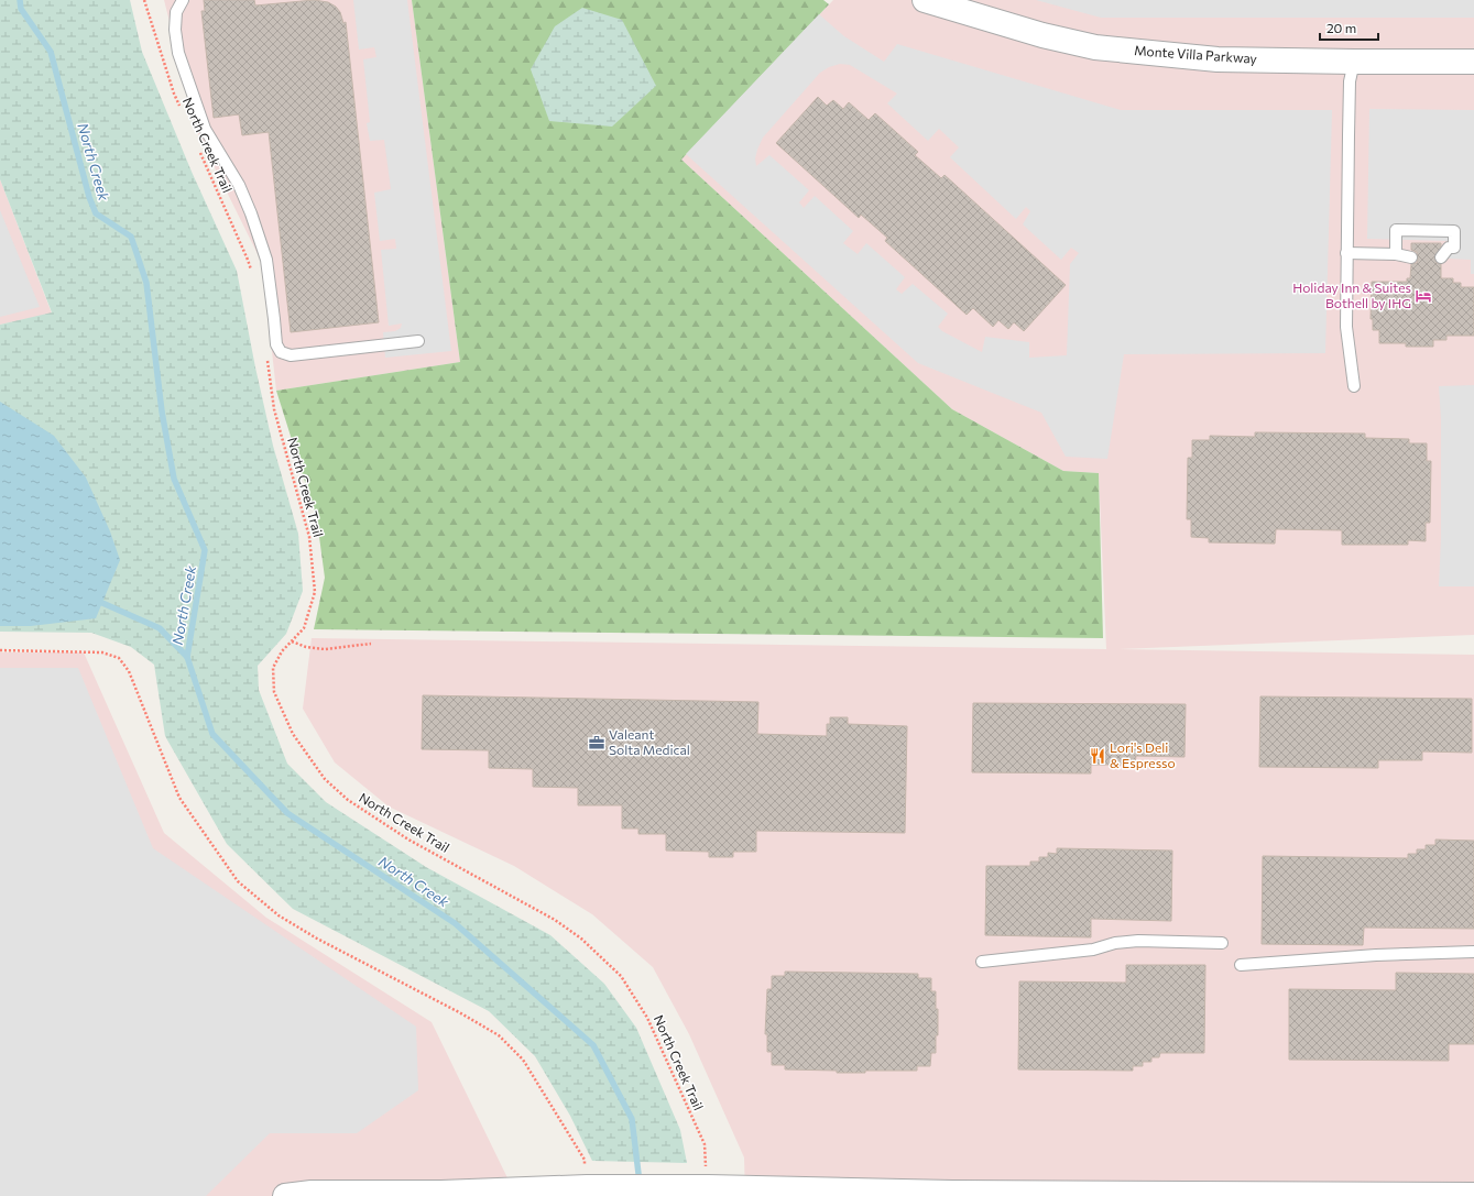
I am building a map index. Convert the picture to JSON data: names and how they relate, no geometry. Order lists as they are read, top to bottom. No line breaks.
{"streets":{"street":["Monte Villa Parkway"],"path":["North Creek Trail"]},"water":["North Creek"],"places":{"hotel":["Holiday Inn & Suites Bothell by IHG"],"office":["Valeant Solta Medical"],"restaurant":["Lori's Deli & Espresso"]},"scale_bar":"20 m"}
